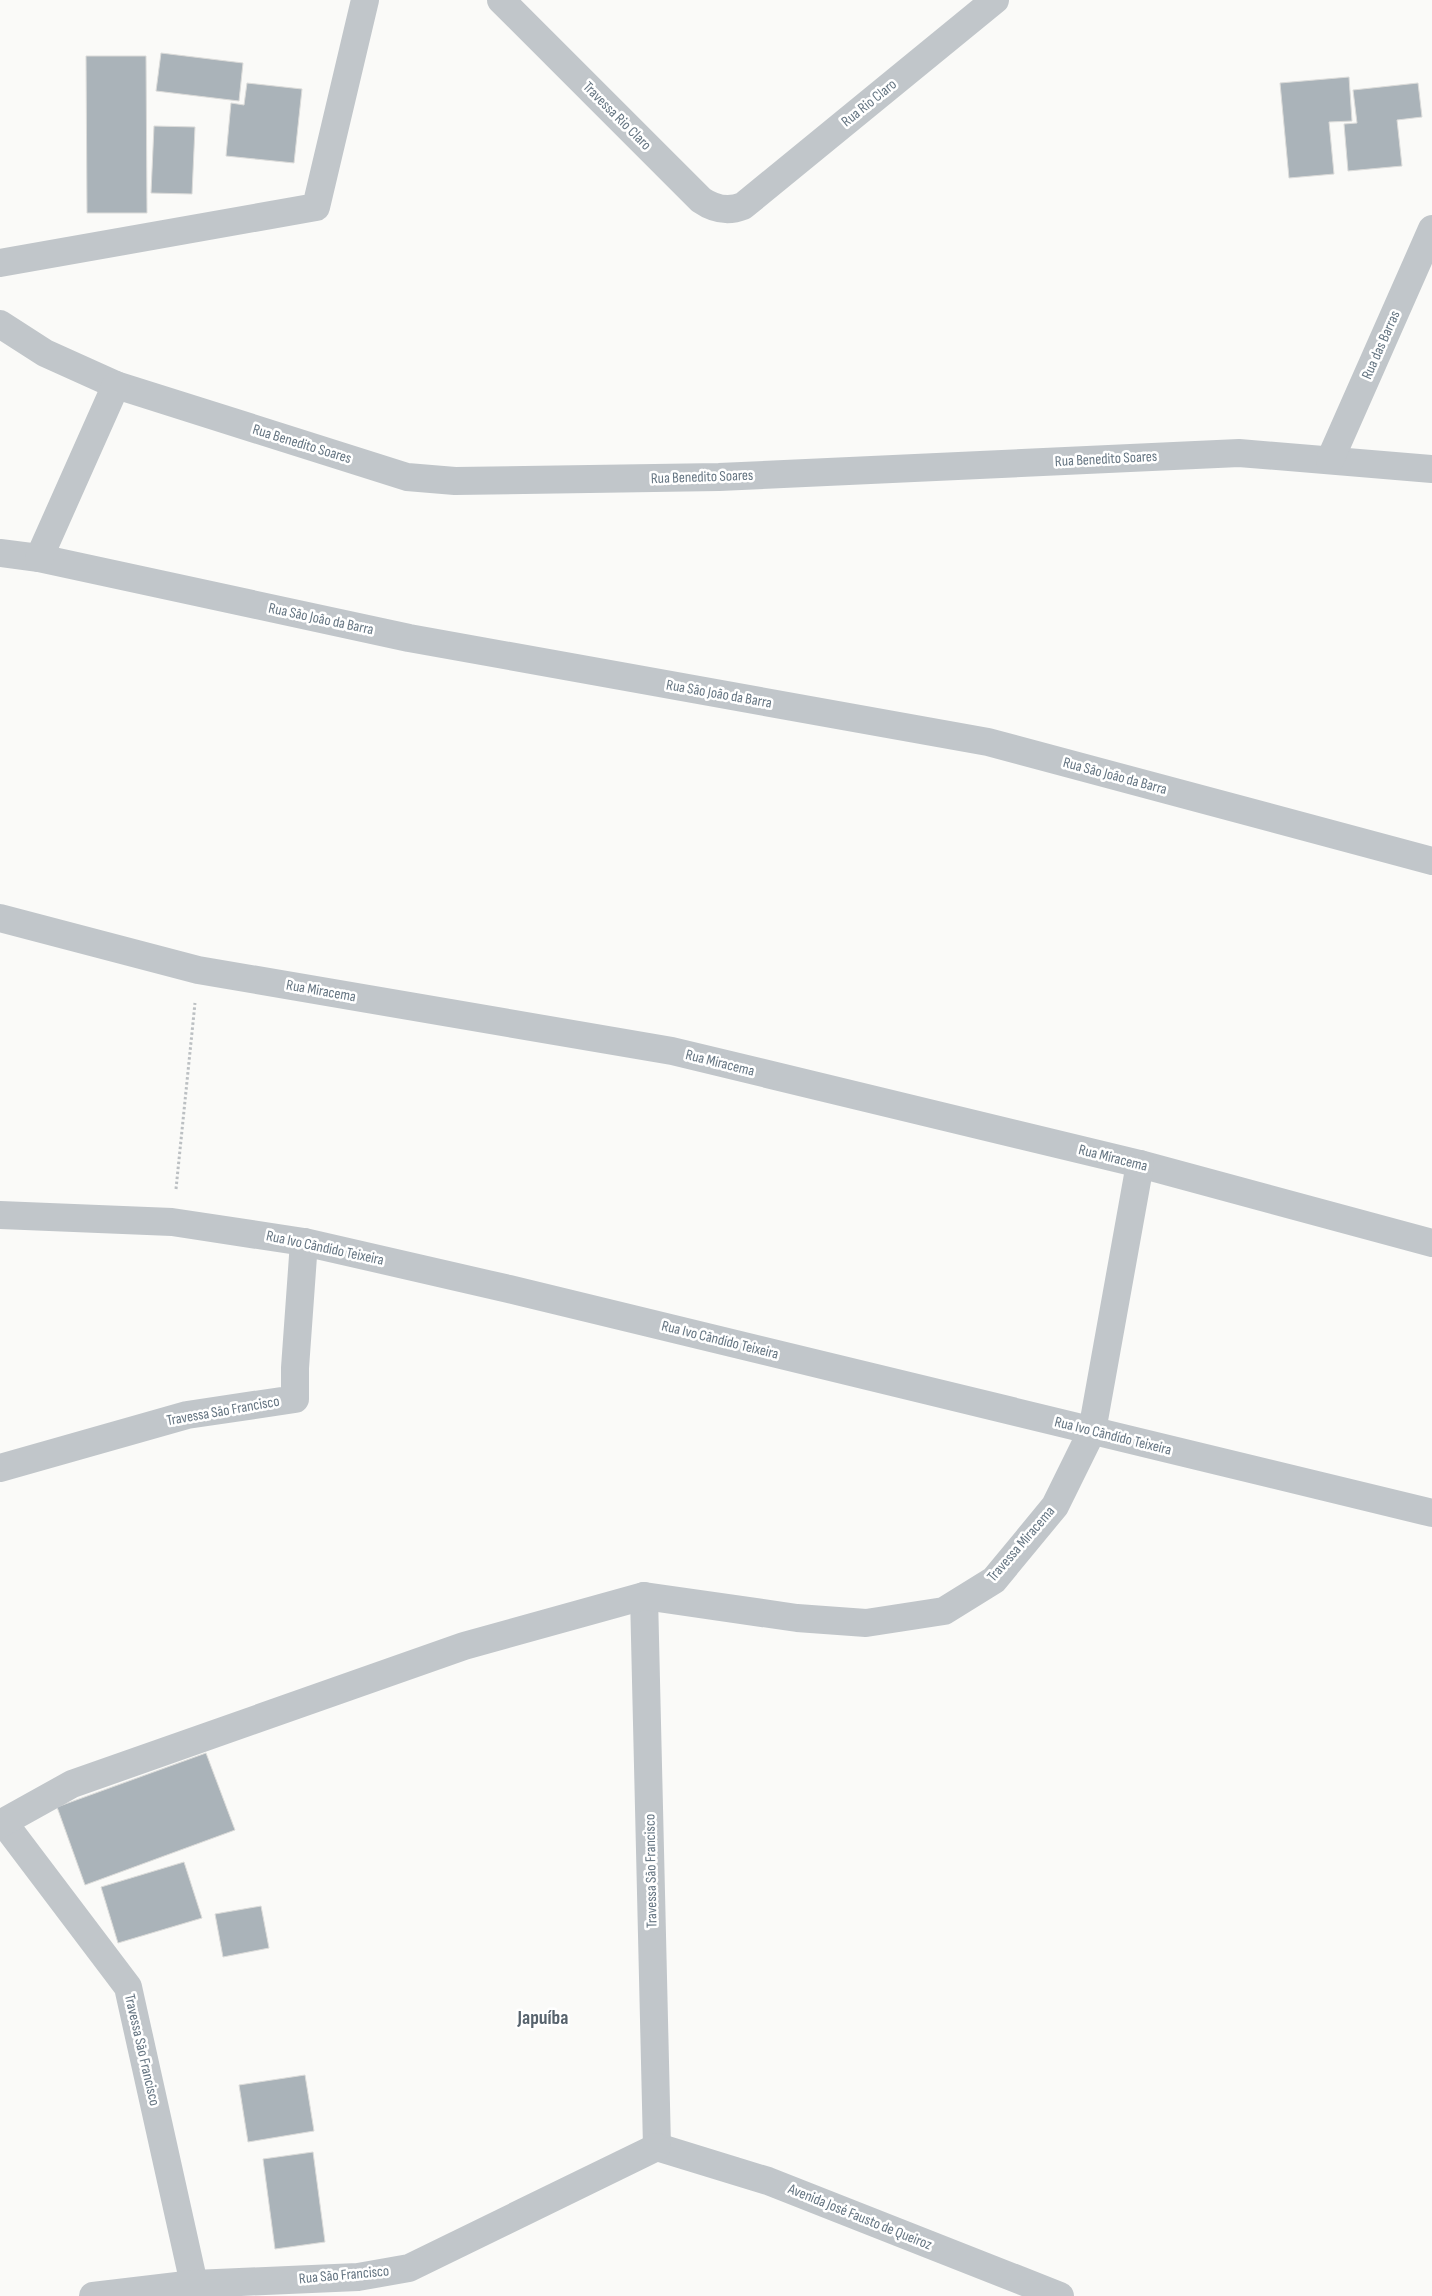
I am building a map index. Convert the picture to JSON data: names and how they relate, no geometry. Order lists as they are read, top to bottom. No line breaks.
{"streets":{"street":["Rua Rio Claro","Travessa Rio Claro","Rua das Barras","Rua Benedito Soares","Rua São João da Barra","Rua Miracema","Rua Ivo Cãndido Teixeira","Travessa São Francisco","Travessa Miracema","Avenida José Fausto de Queiroz","Rua São Francisco"]},"crossings":[["Rua Rio Claro","Travessa Rio Claro"],["Rua das Barras","Rua Benedito Soares"],["Rua Miracema","Travessa Miracema"],["Rua Ivo Cãndido Teixeira","Travessa São Francisco"],["Rua Ivo Cãndido Teixeira","Travessa Miracema"],["Travessa São Francisco","Travessa Miracema"],["Travessa São Francisco","Avenida José Fausto de Queiroz"],["Travessa São Francisco","Rua São Francisco"],["Avenida José Fausto de Queiroz","Rua São Francisco"]],"districts":["Japuíba"]}
